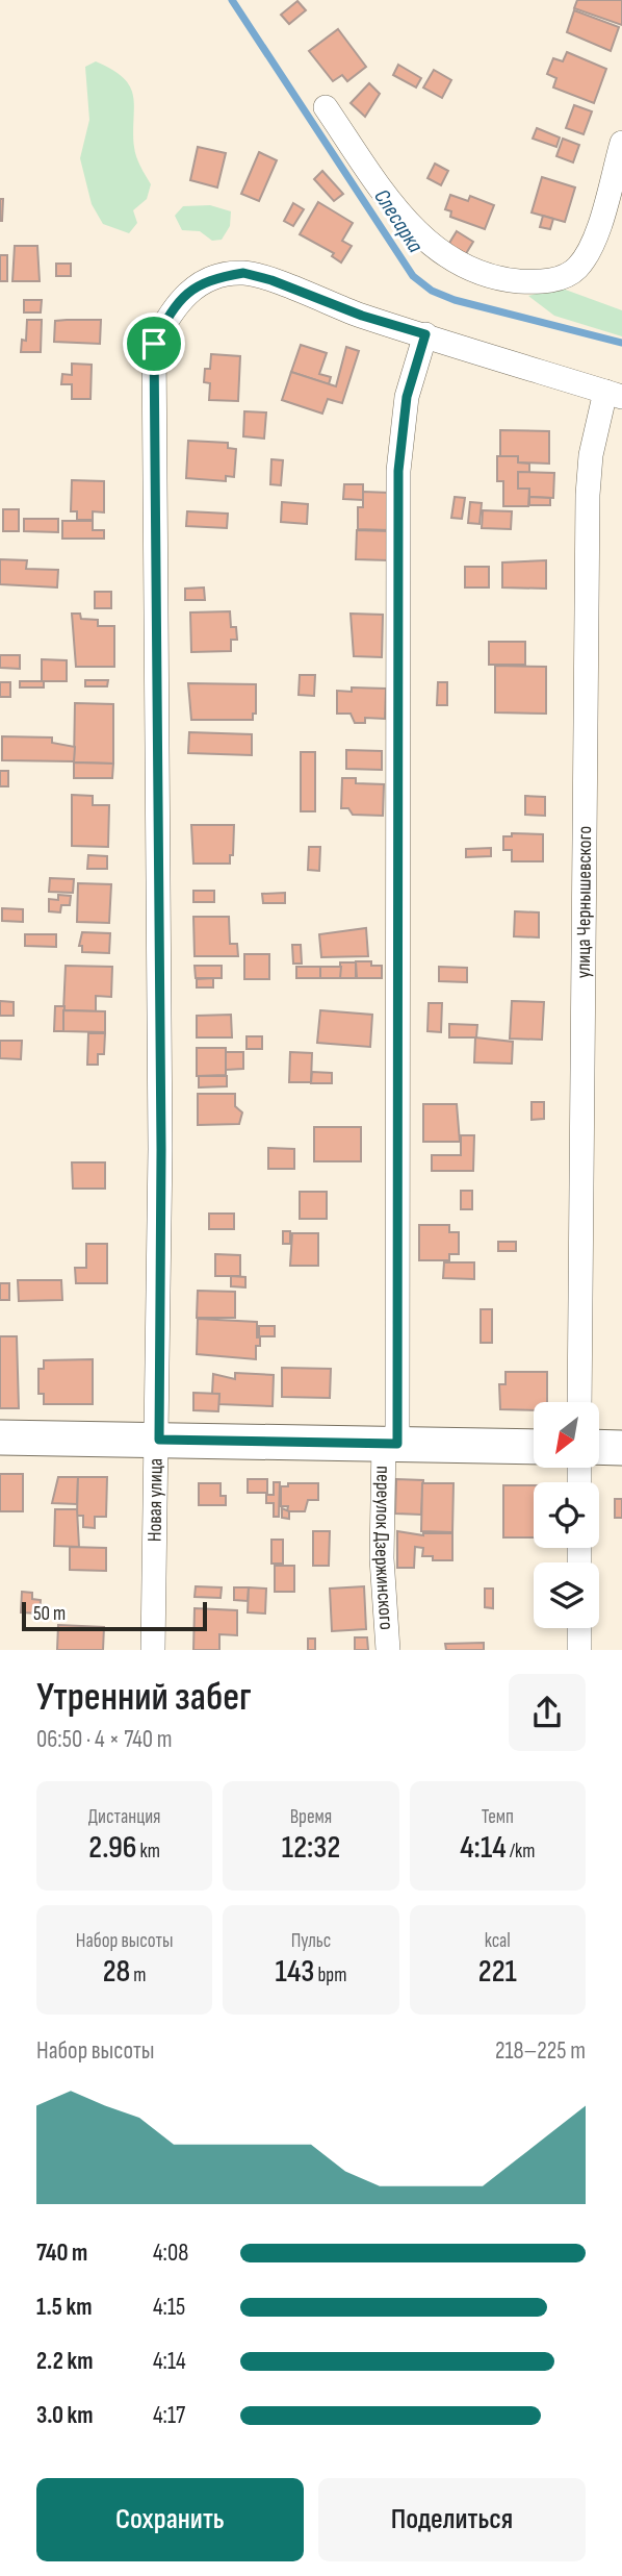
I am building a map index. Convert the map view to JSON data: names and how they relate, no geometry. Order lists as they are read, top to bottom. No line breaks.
{"streets":{"street":["улица Чернышевского","Новая улица","переулок Дзержинского"]},"crossings":[["Новая улица","переулок Дзержинского"]],"water":["Слесарка"],"scale_bar":"50 m","north":"bottom left","page":{"scale":"50 m","heading":["Утренний забег","06:50 · 4 × 740 m"],"stats":[["Дистанция","2.96 km"],["Время","12:32"],["Темп","4:14 /km"],["Набор высоты","28 m"],["Пульс","143 bpm"],["kcal","221"]],"chart":["Набор высоты","218–225 m"],"list":[{"name":"740 m","note":"4:08"},{"name":"1.5 km","note":"4:15"},{"name":"2.2 km","note":"4:14"},{"name":"3.0 km","note":"4:17"}],"buttons":["Сохранить","Поделиться"]}}
